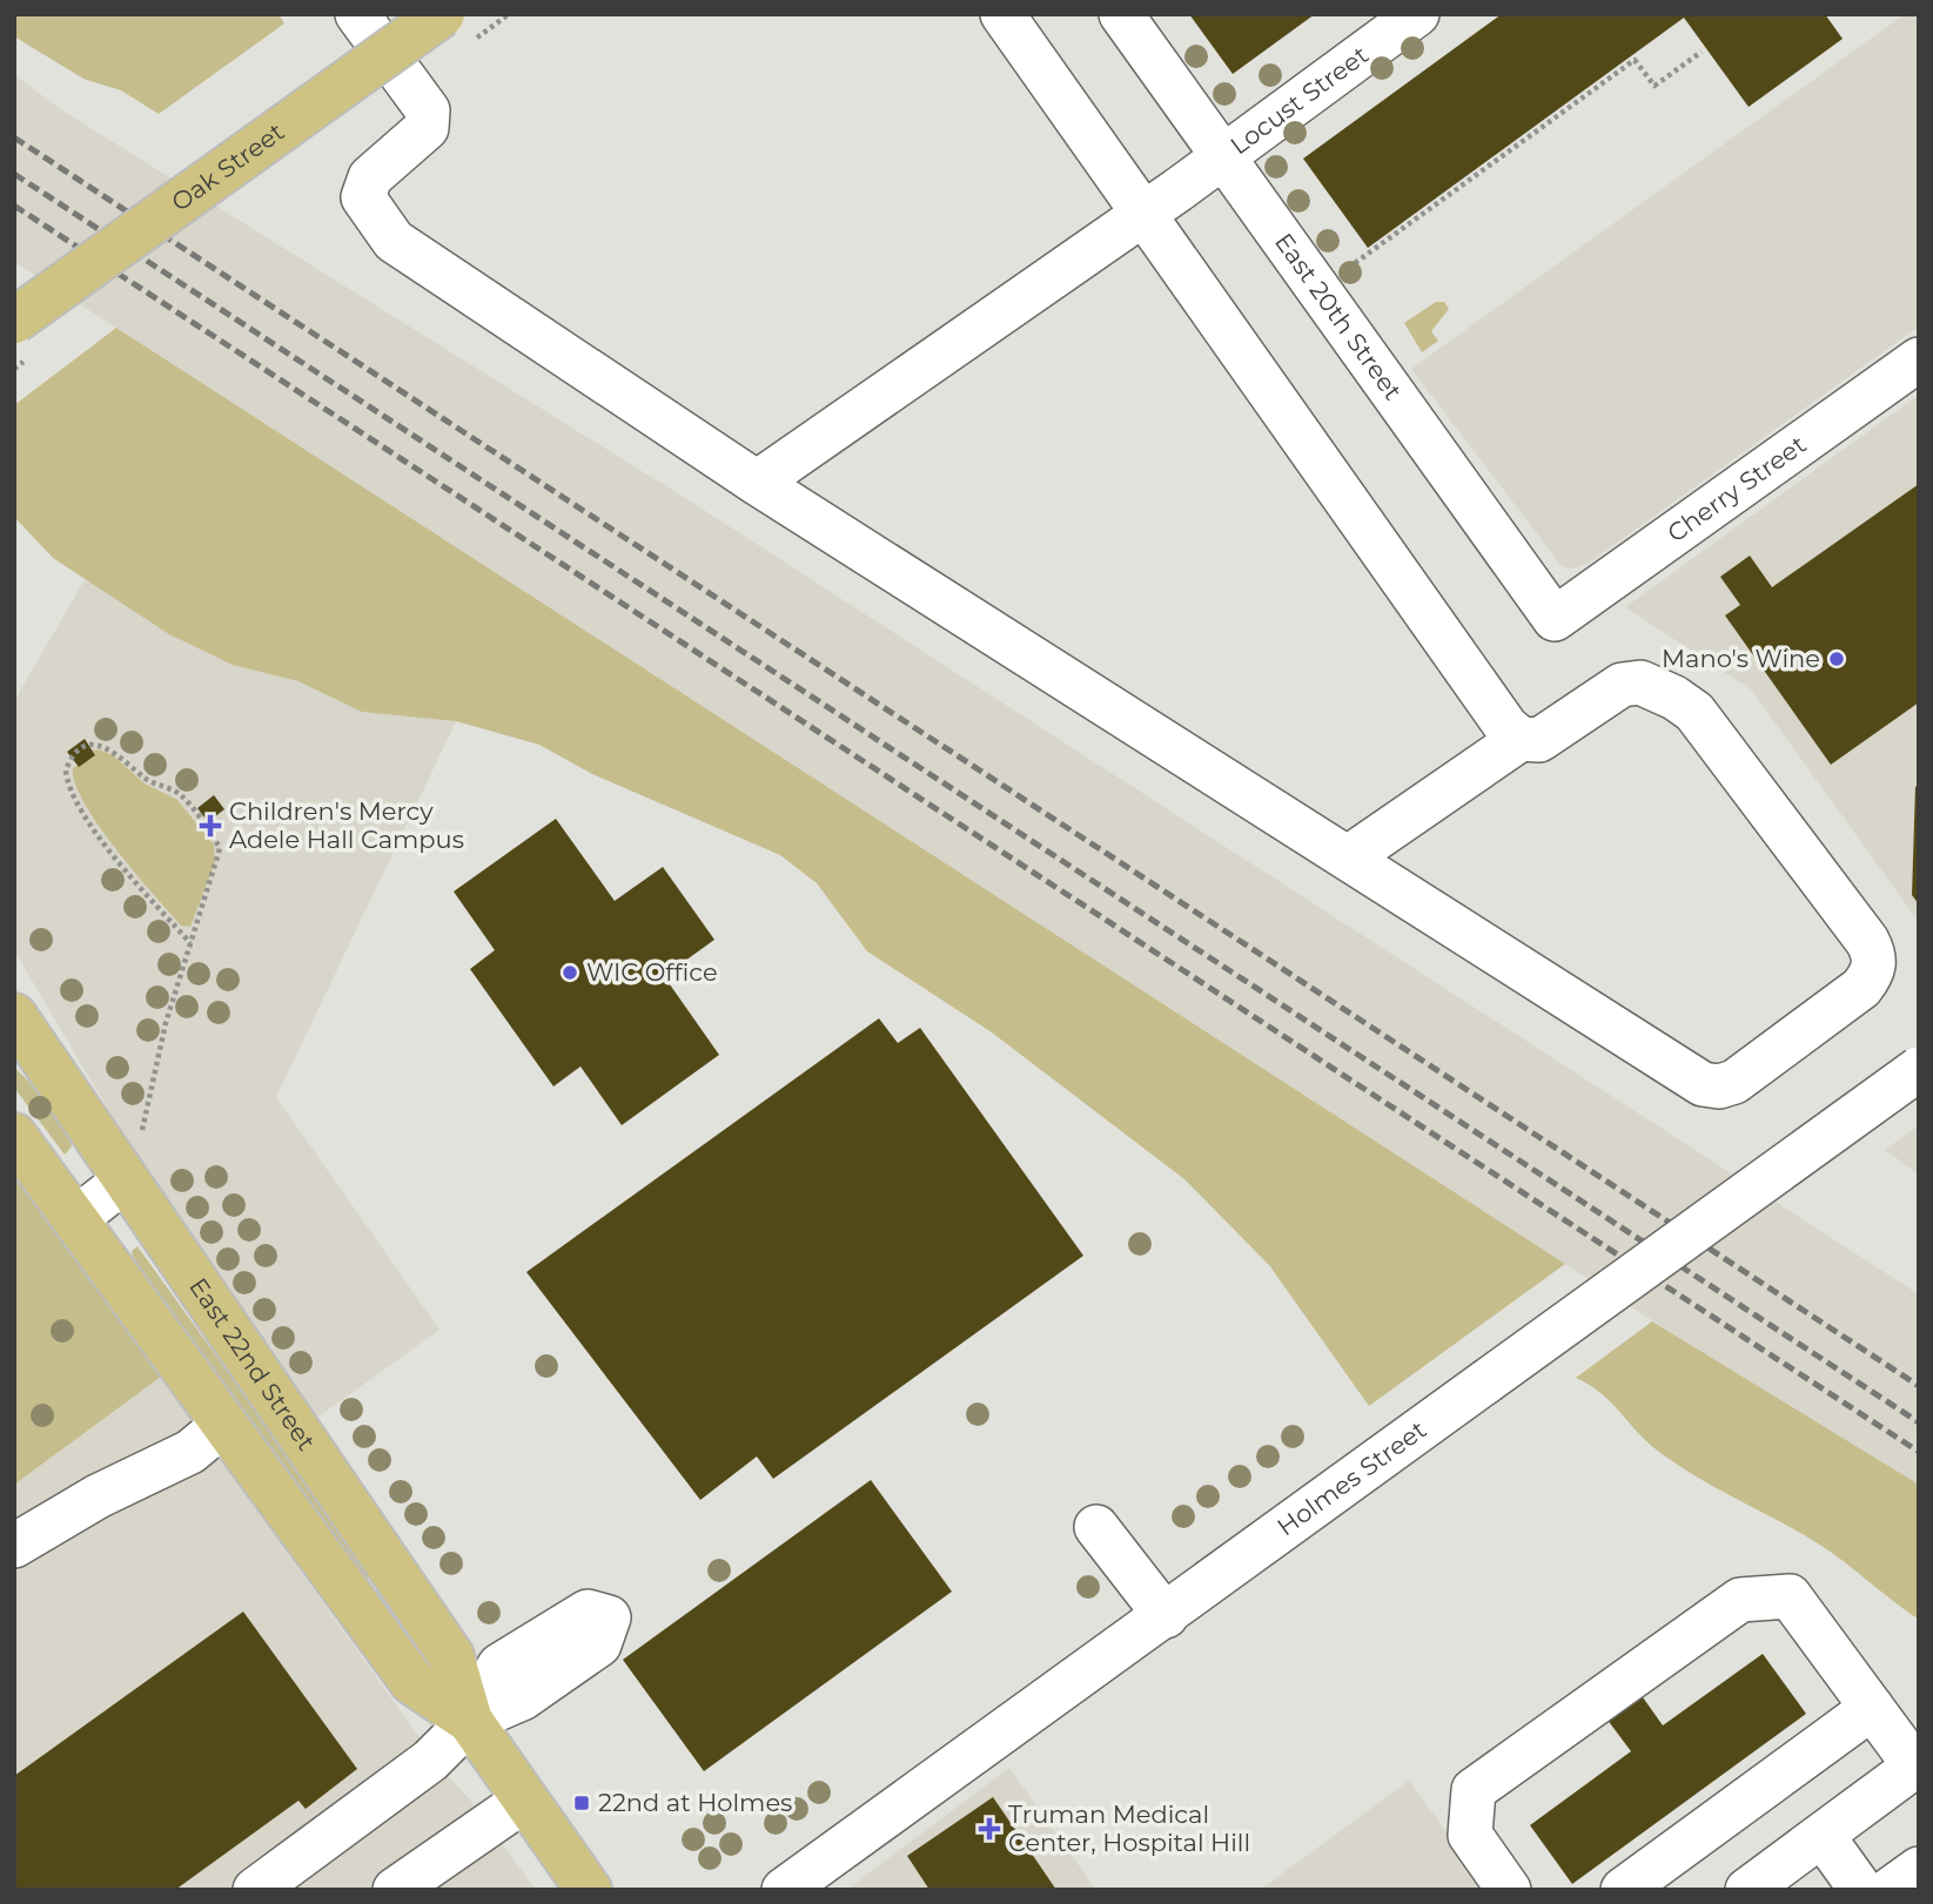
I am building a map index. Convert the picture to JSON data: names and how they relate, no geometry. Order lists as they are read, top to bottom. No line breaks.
{"streets":{"main road":["Oak Street","East 22nd Street"],"street":["Locust Street","East 20th Street","Cherry Street","Holmes Street"]},"crossings":[["Locust Street","East 20th Street"],["East 20th Street","Cherry Street"]],"places":{"other":["Mano's Wine","WIC Office"],"health":["Children's Mercy Adele Hall Campus","Truman Medical Center, Hospital Hill"],"transit":["22nd at Holmes"]}}
